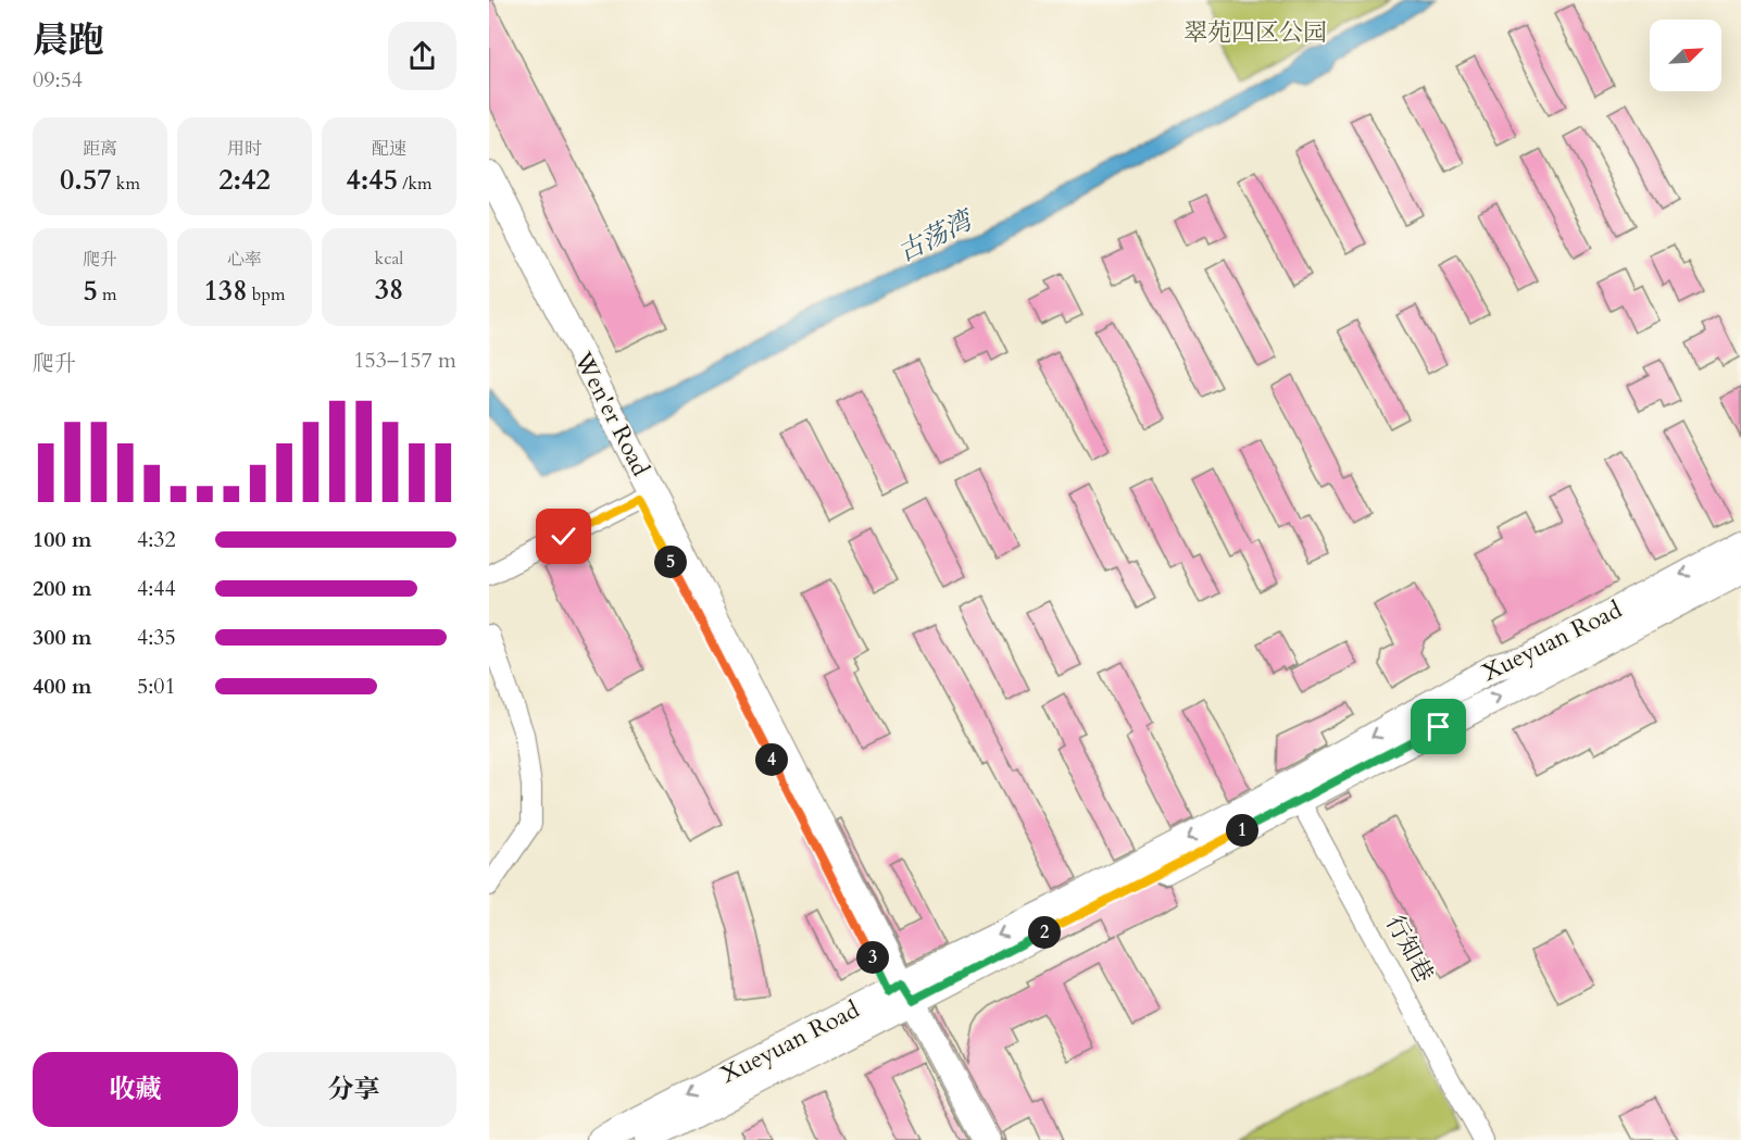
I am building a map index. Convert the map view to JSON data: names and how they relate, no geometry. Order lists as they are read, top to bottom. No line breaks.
{"streets":{"main road":["Wen'er Road","Xueyuan Road"],"street":["行知巷"]},"crossings":[["Wen'er Road","Xueyuan Road"],["Xueyuan Road","行知巷"]],"water":["古荡湾"],"parks":["翠苑四区公园"],"north":"top right","page":{"heading":["晨跑","09:54"],"stats":[["距离","0.57 km"],["用时","2:42"],["配速","4:45 /km"],["爬升","5 m"],["心率","138 bpm"],["kcal","38"]],"chart":["爬升","153–157 m"],"list":[{"name":"100 m","note":"4:32"},{"name":"200 m","note":"4:44"},{"name":"300 m","note":"4:35"},{"name":"400 m","note":"5:01"}],"pins":["5","4","1","2","3"],"buttons":["收藏","分享"]}}
